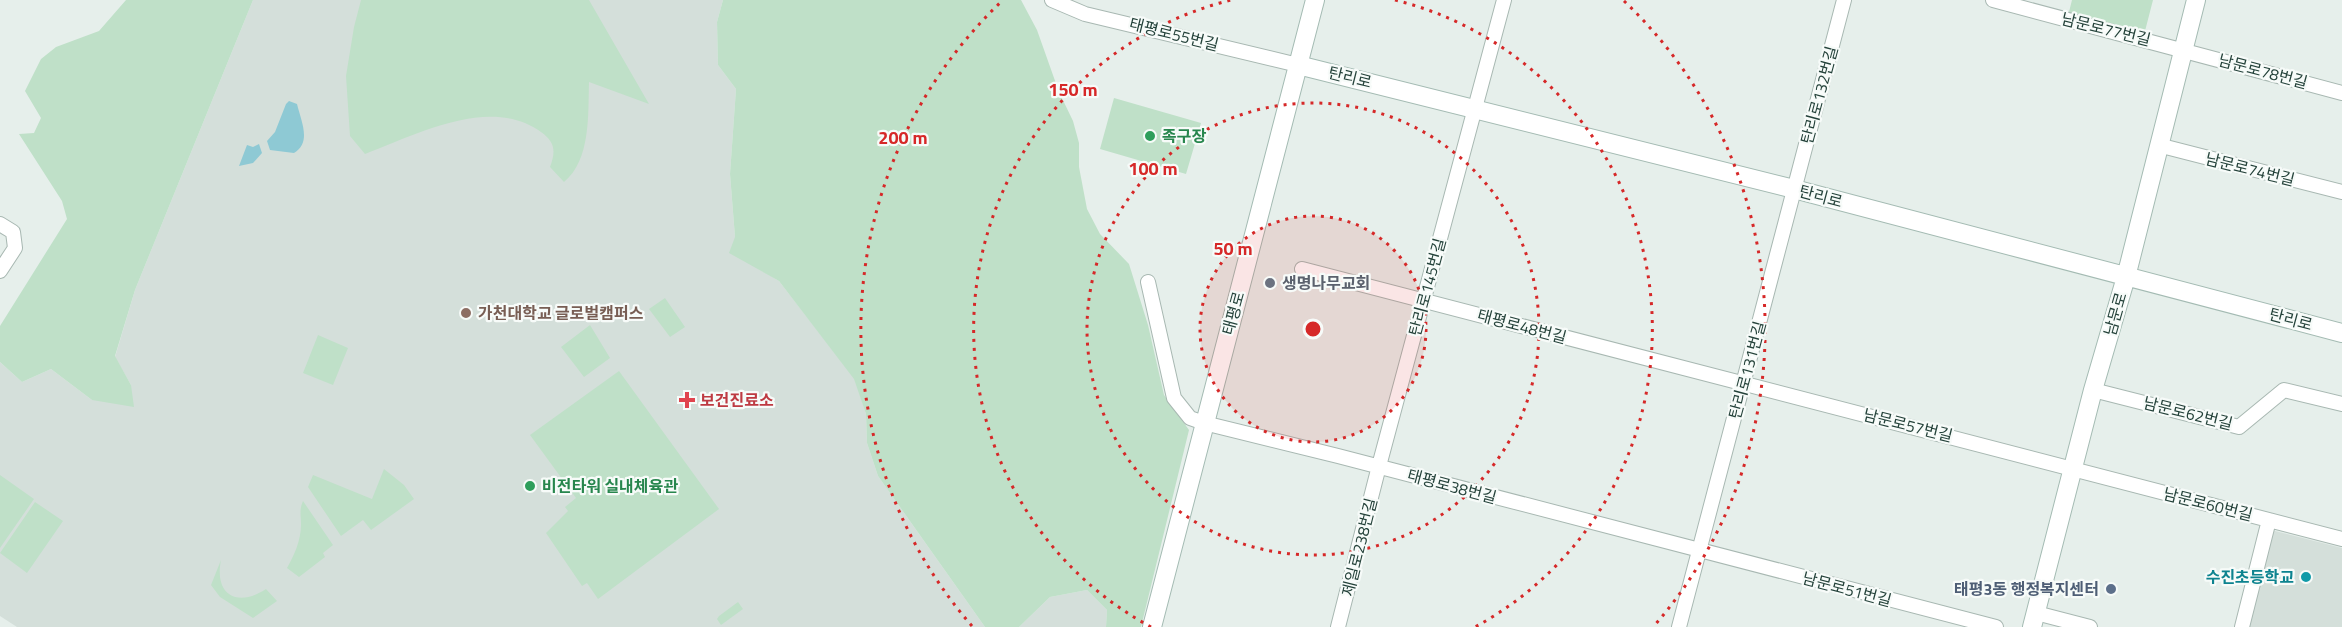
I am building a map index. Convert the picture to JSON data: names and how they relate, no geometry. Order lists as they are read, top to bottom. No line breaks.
{"streets":{"main road":["탄리로","태평로","남문로"],"street":["남문로77번길","태평로55번길","남문로78번길","탄리로132번길","남문로74번길","탄리로145번길","태평로48번길","탄리로131번길","남문로62번길","남문로57번길","태평로38번길","남문로60번길","제일로238번길","남문로51번길"]},"crossings":[["남문로77번길","남문로78번길"],["남문로77번길","남문로"],["태평로55번길","탄리로"],["태평로55번길","태평로"],["남문로78번길","남문로"],["탄리로","탄리로132번길"],["탄리로","탄리로145번길"],["탄리로","태평로"],["탄리로","남문로"],["탄리로","탄리로131번길"],["탄리로132번길","탄리로131번길"],["남문로74번길","남문로"],["탄리로145번길","태평로48번길"],["탄리로145번길","태평로38번길"],["탄리로145번길","제일로238번길"],["태평로","태평로38번길"],["남문로","남문로62번길"],["남문로","남문로57번길"],["남문로","남문로60번길"],["태평로48번길","탄리로131번길"],["태평로48번길","남문로57번길"],["탄리로131번길","남문로57번길"],["탄리로131번길","태평로38번길"],["탄리로131번길","남문로51번길"],["남문로57번길","남문로60번길"],["태평로38번길","제일로238번길"],["태평로38번길","남문로51번길"]],"places":{"other":["족구장","생명나무교회","가천대학교 글로벌캠퍼스","비전타워 실내체육관","수진초등학교","태평3동 행정복지센터"],"health":["보건진료소"]},"rings":["150 m","200 m","100 m","50 m"]}
